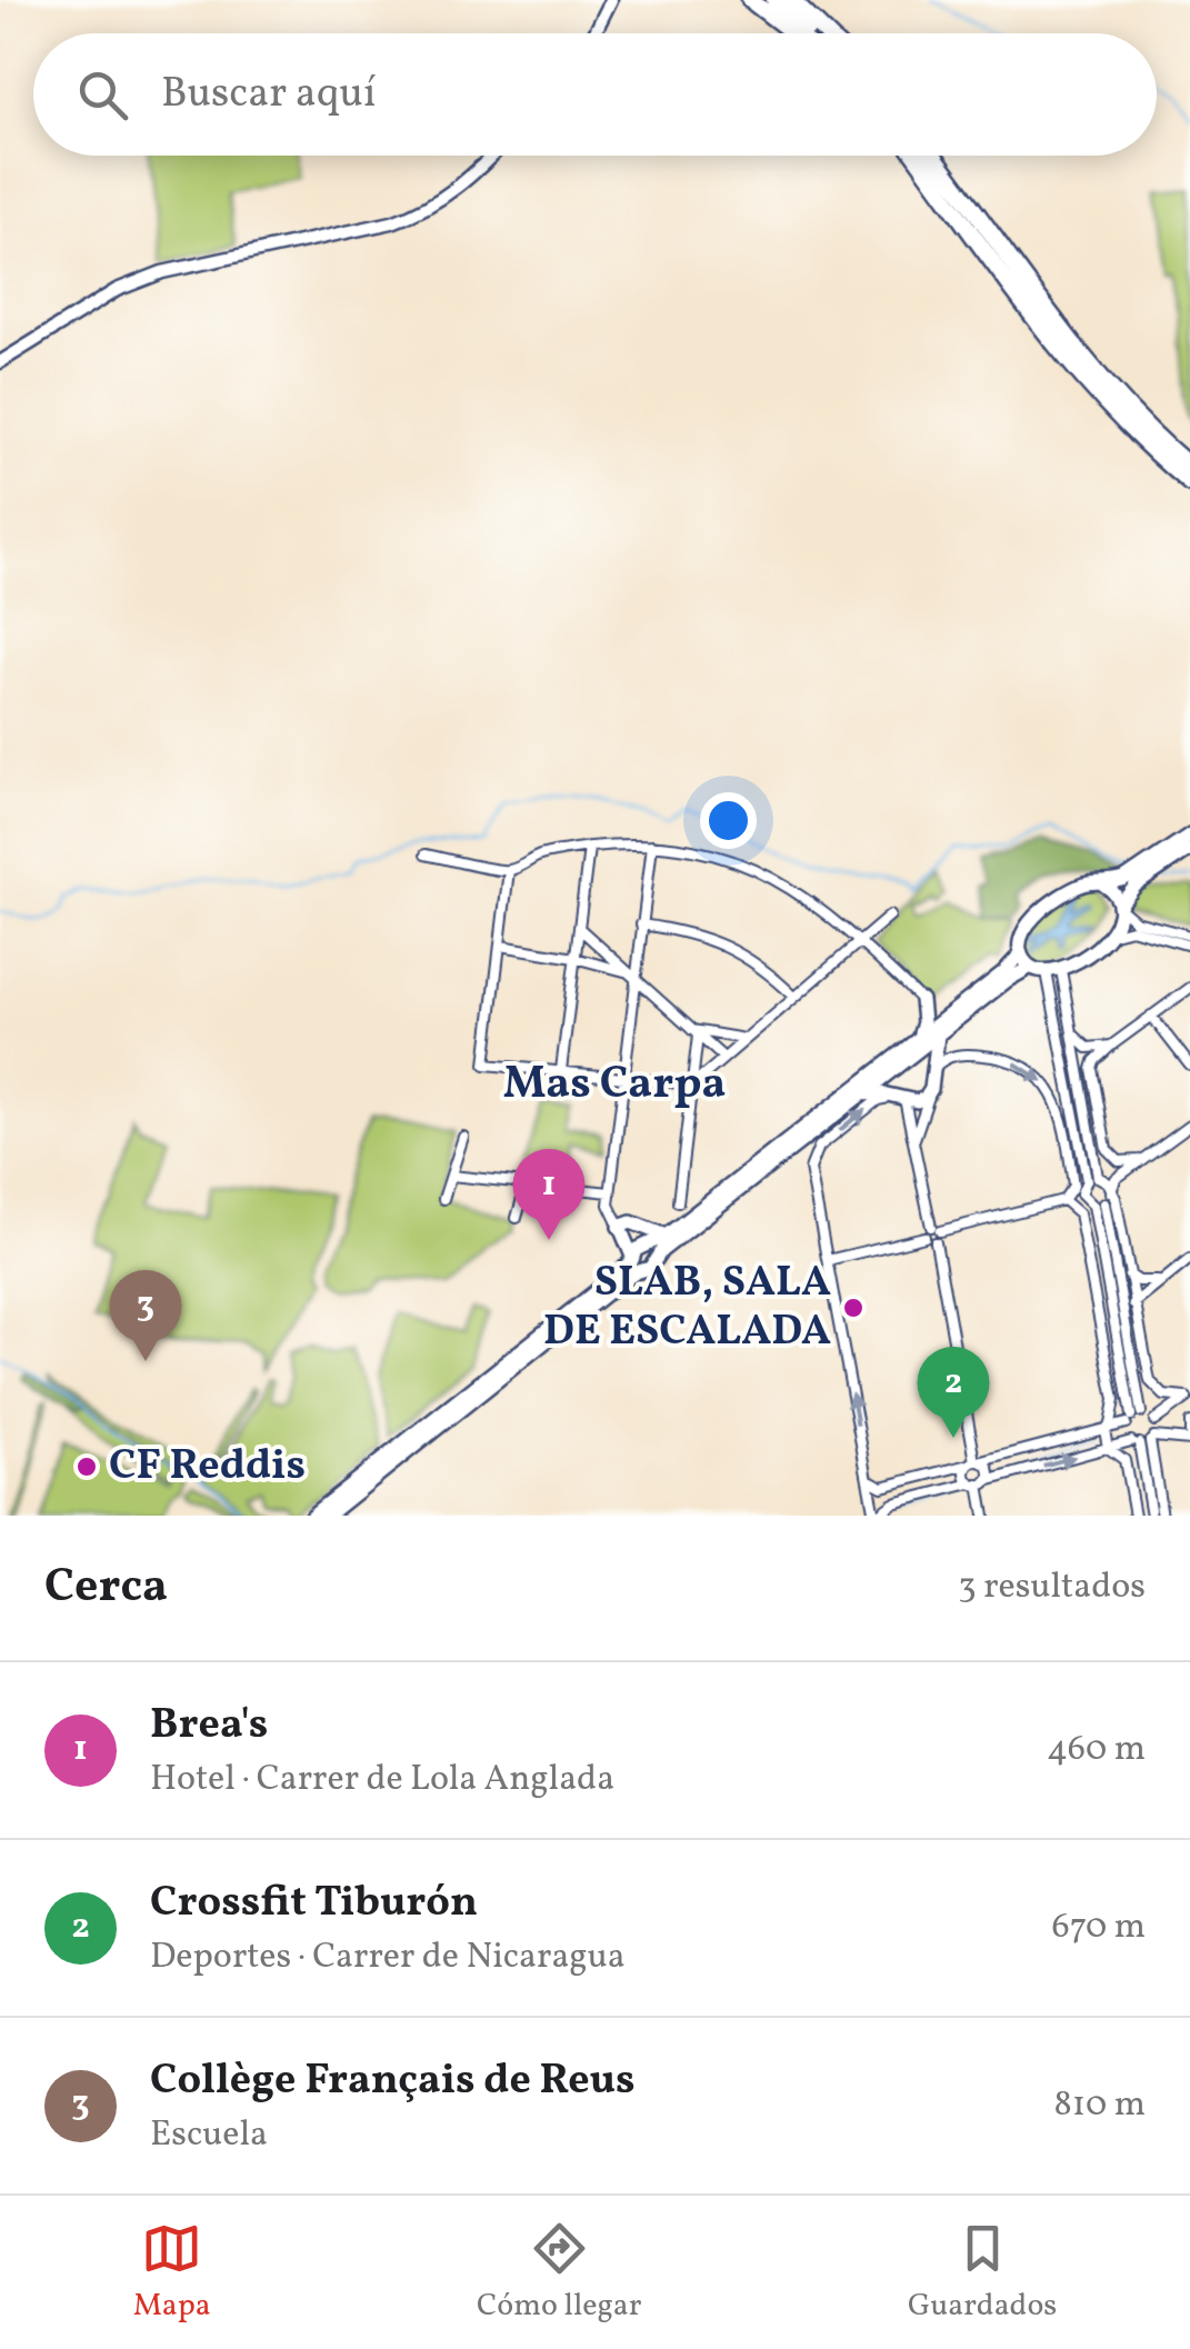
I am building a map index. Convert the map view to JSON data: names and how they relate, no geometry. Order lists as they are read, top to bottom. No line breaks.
{"districts":["Mas Carpa"],"places":["SLAB, SALA DE ESCALADA","CF Reddis"],"page":{"search":"Buscar aquí","pins":["1","3","2"],"heading":["Cerca","3 resultados"],"list":[{"mark":"1","name":"Brea's","note":"Hotel · Carrer de Lola Anglada","value":"460 m"},{"mark":"2","name":"Crossfit Tiburón","note":"Deportes · Carrer de Nicaragua","value":"670 m"},{"mark":"3","name":"Collège Français de Reus","note":"Escuela","value":"810 m"}],"nav":["Mapa","Cómo llegar","Guardados"]}}
